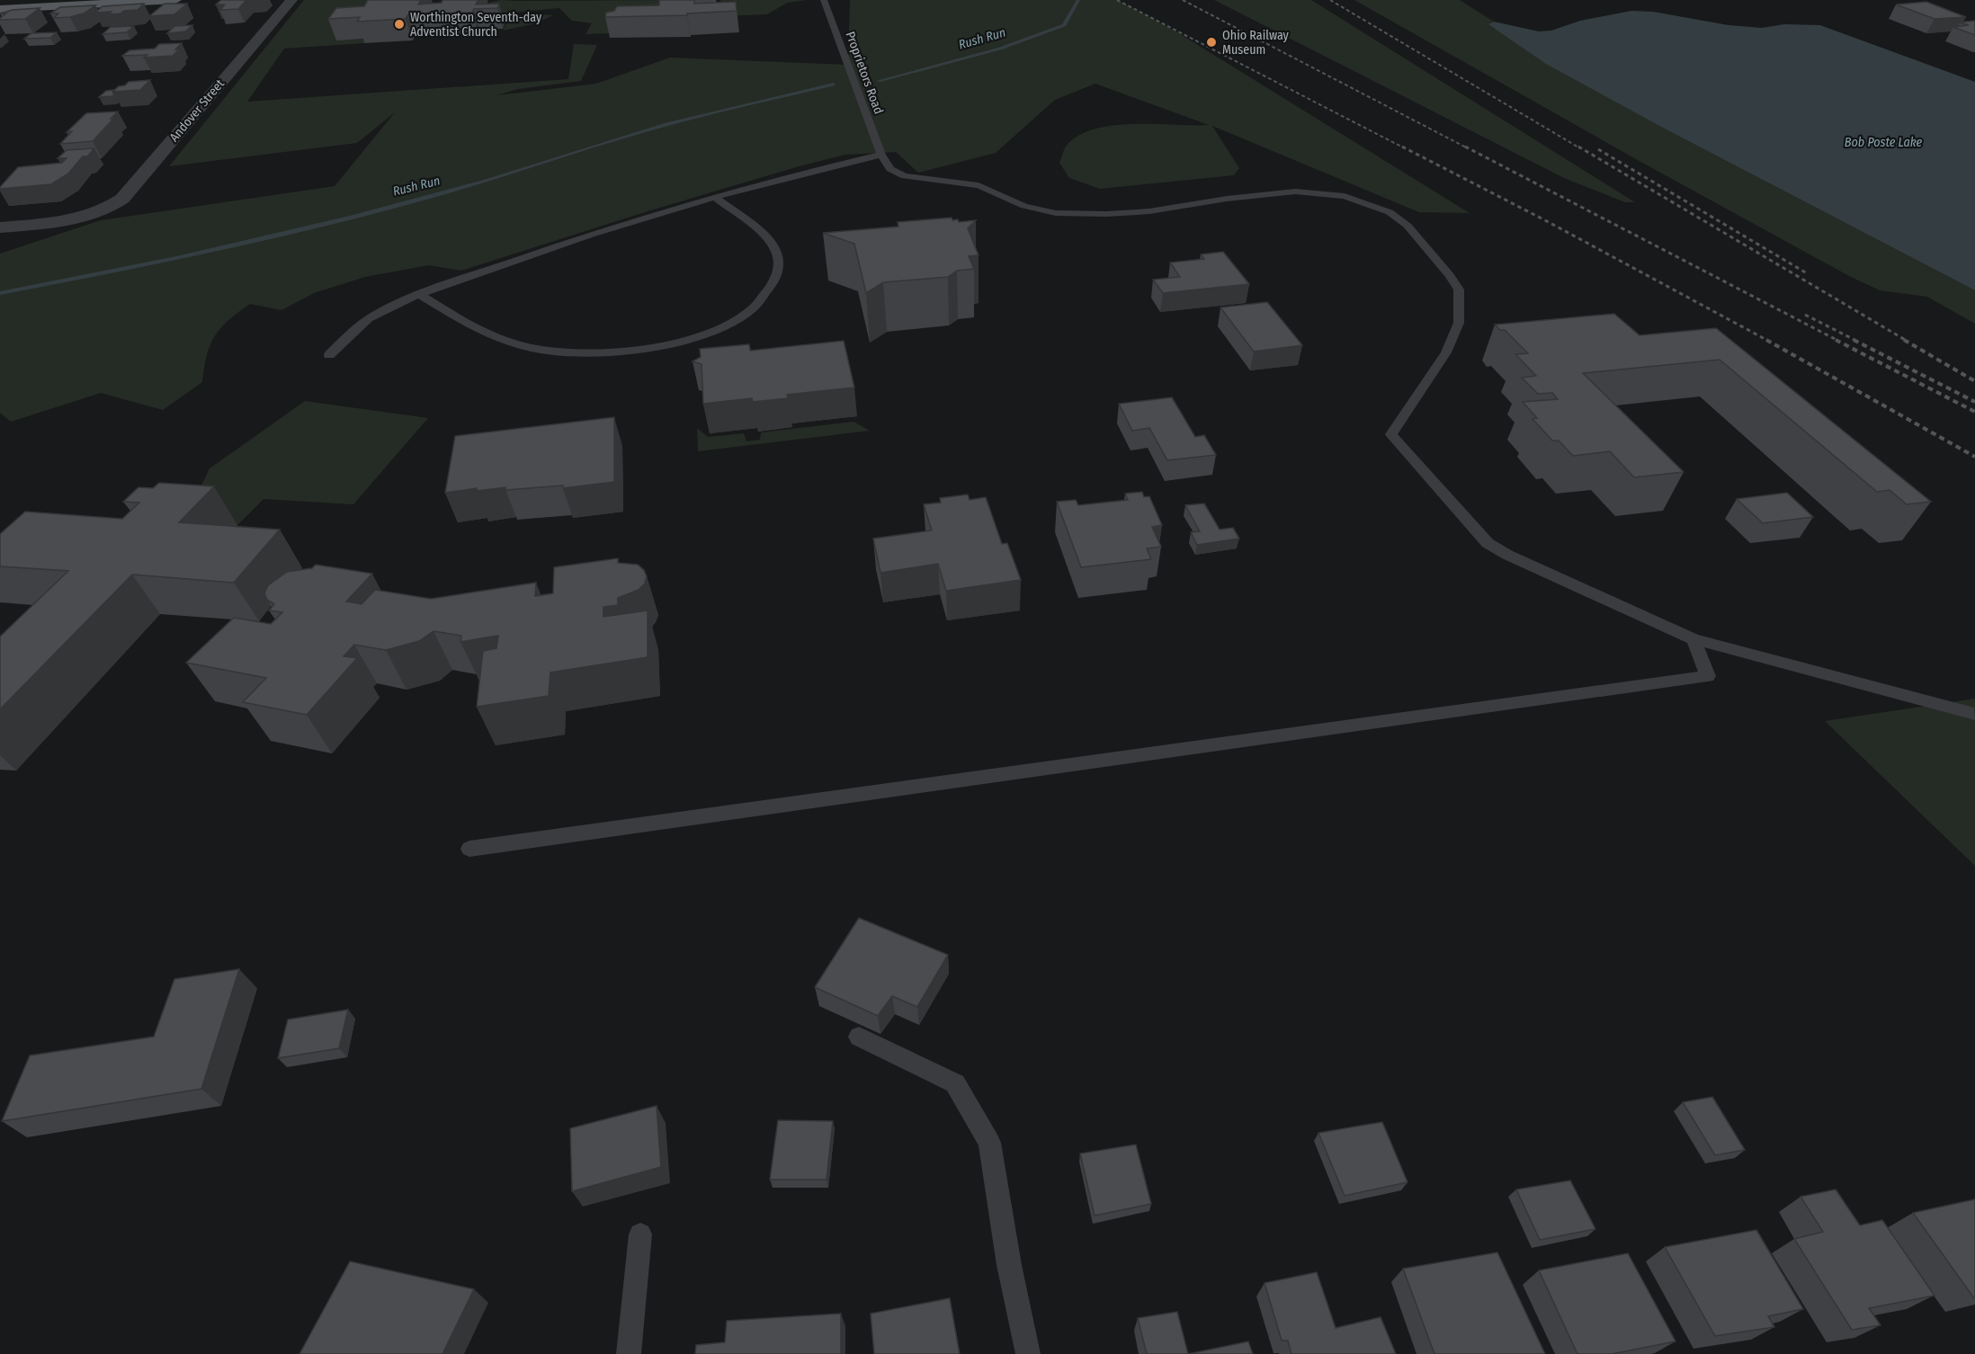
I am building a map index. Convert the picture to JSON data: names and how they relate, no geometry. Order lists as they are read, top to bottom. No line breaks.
{"streets":{"street":["Andover Street"],"lane":["Proprietors Road"]},"water":["Rush Run","Bob Poste Lake"],"places":["Worthington Seventh-day Adventist Church","Ohio Railway Museum"]}
